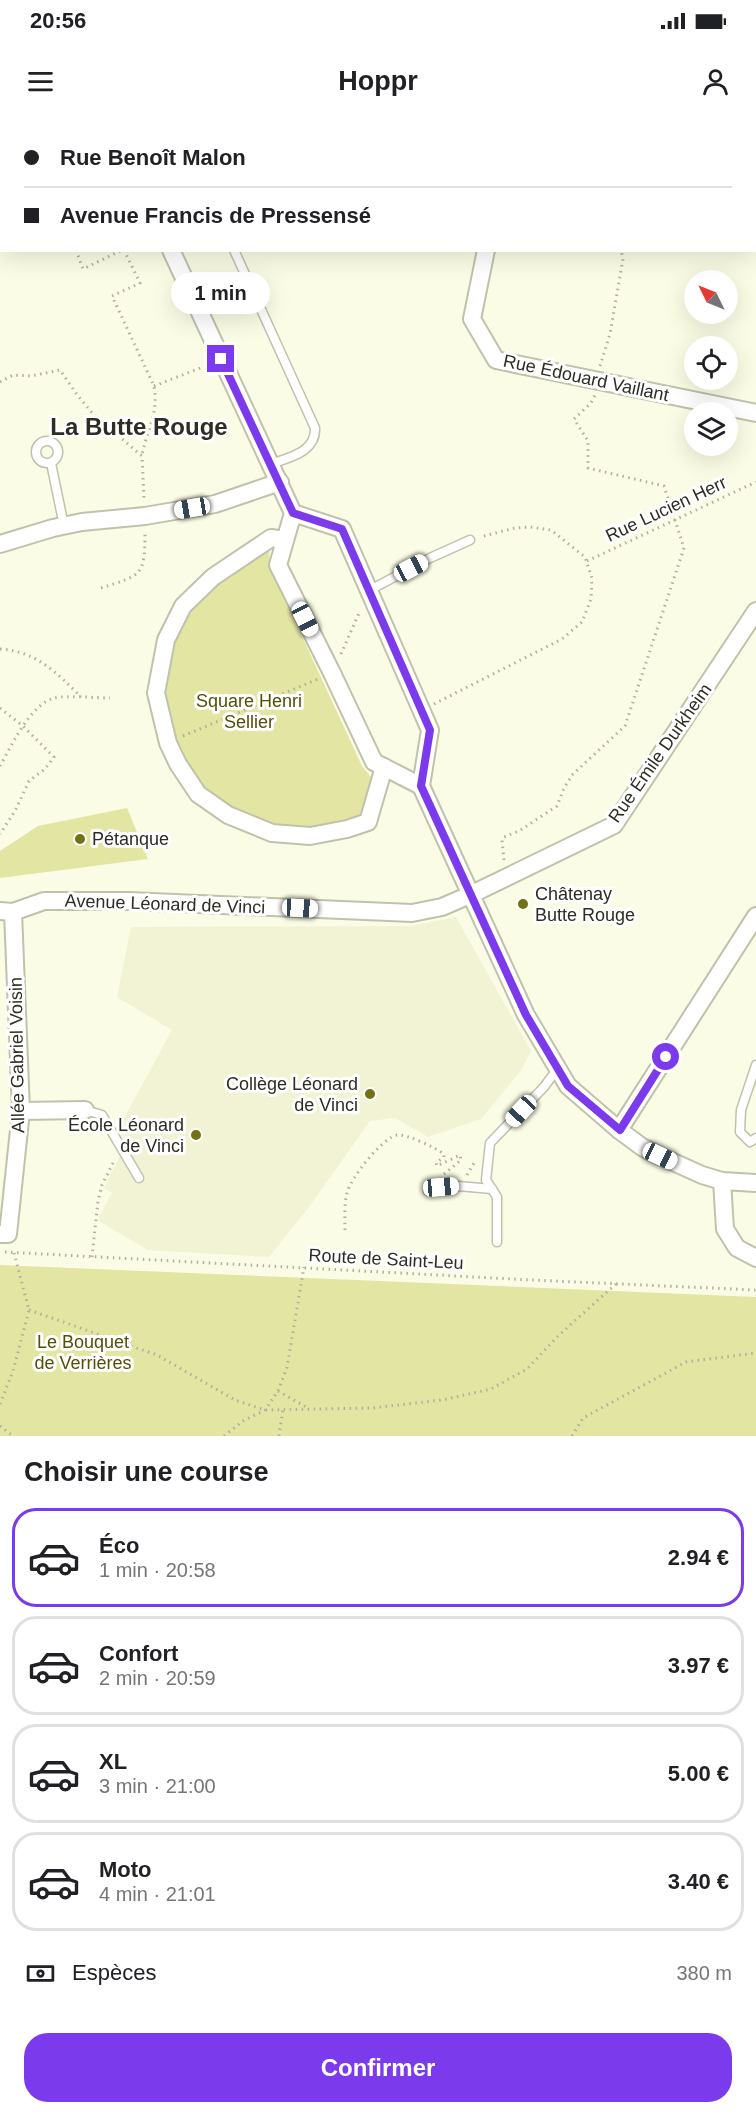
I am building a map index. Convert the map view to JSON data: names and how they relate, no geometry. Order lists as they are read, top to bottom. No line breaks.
{"streets":{"street":["Rue Édouard Vaillant","Rue Émile Durkheim","Avenue Léonard de Vinci","Allée Gabriel Voisin"],"path":["Rue Lucien Herr","Route de Saint-Leu"]},"crossings":[["Rue Émile Durkheim","Avenue Léonard de Vinci"],["Avenue Léonard de Vinci","Allée Gabriel Voisin"]],"districts":["La Butte Rouge"],"parks":["Square Henri Sellier","Le Bouquet de Verrières"],"places":["Pétanque","Châtenay Butte Rouge","Collège Léonard de Vinci","École Léonard de Vinci"],"north":"top left","page":{"status":"20:56","header":"Hoppr","banner":["Rue Benoît Malon","Avenue Francis de Pressensé"],"bubble":"1 min","heading":"Choisir une course","list":[{"name":"Éco","note":"1 min · 20:58","value":"2.94 €"},{"name":"Confort","note":"2 min · 20:59","value":"3.97 €"},{"name":"XL","note":"3 min · 21:00","value":"5.00 €"},{"name":"Moto","note":"4 min · 21:01","value":"3.40 €"}],"pay":["Espèces","380 m"],"buttons":"Confirmer"}}
